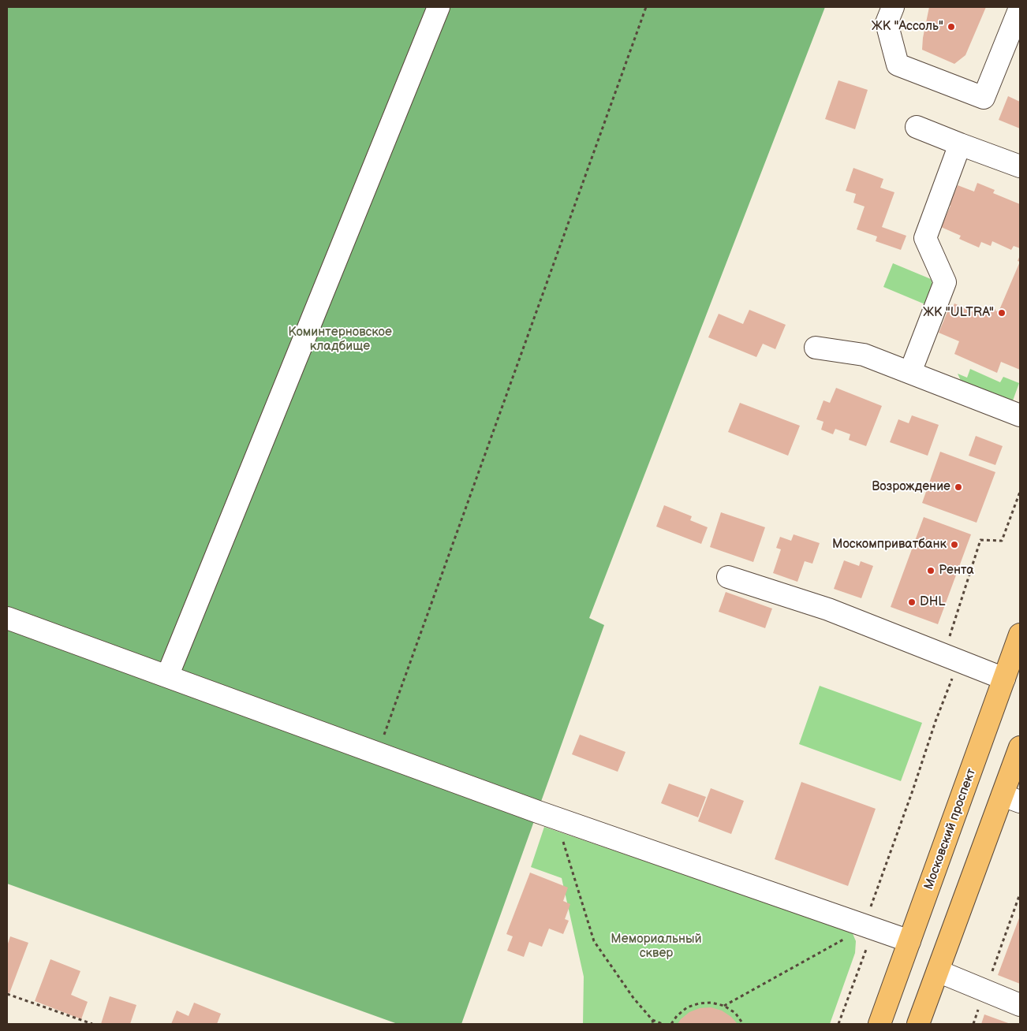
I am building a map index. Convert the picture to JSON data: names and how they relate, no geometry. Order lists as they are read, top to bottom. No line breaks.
{"streets":{"main road":["Московский проспект"]},"parks":["Коминтерновское кладбище","Мемориальный сквер"],"places":["ЖК \"Ассоль\"","ЖК \"ULTRA\"","Возрождение","Москомприватбанк","Рента","DHL"]}
